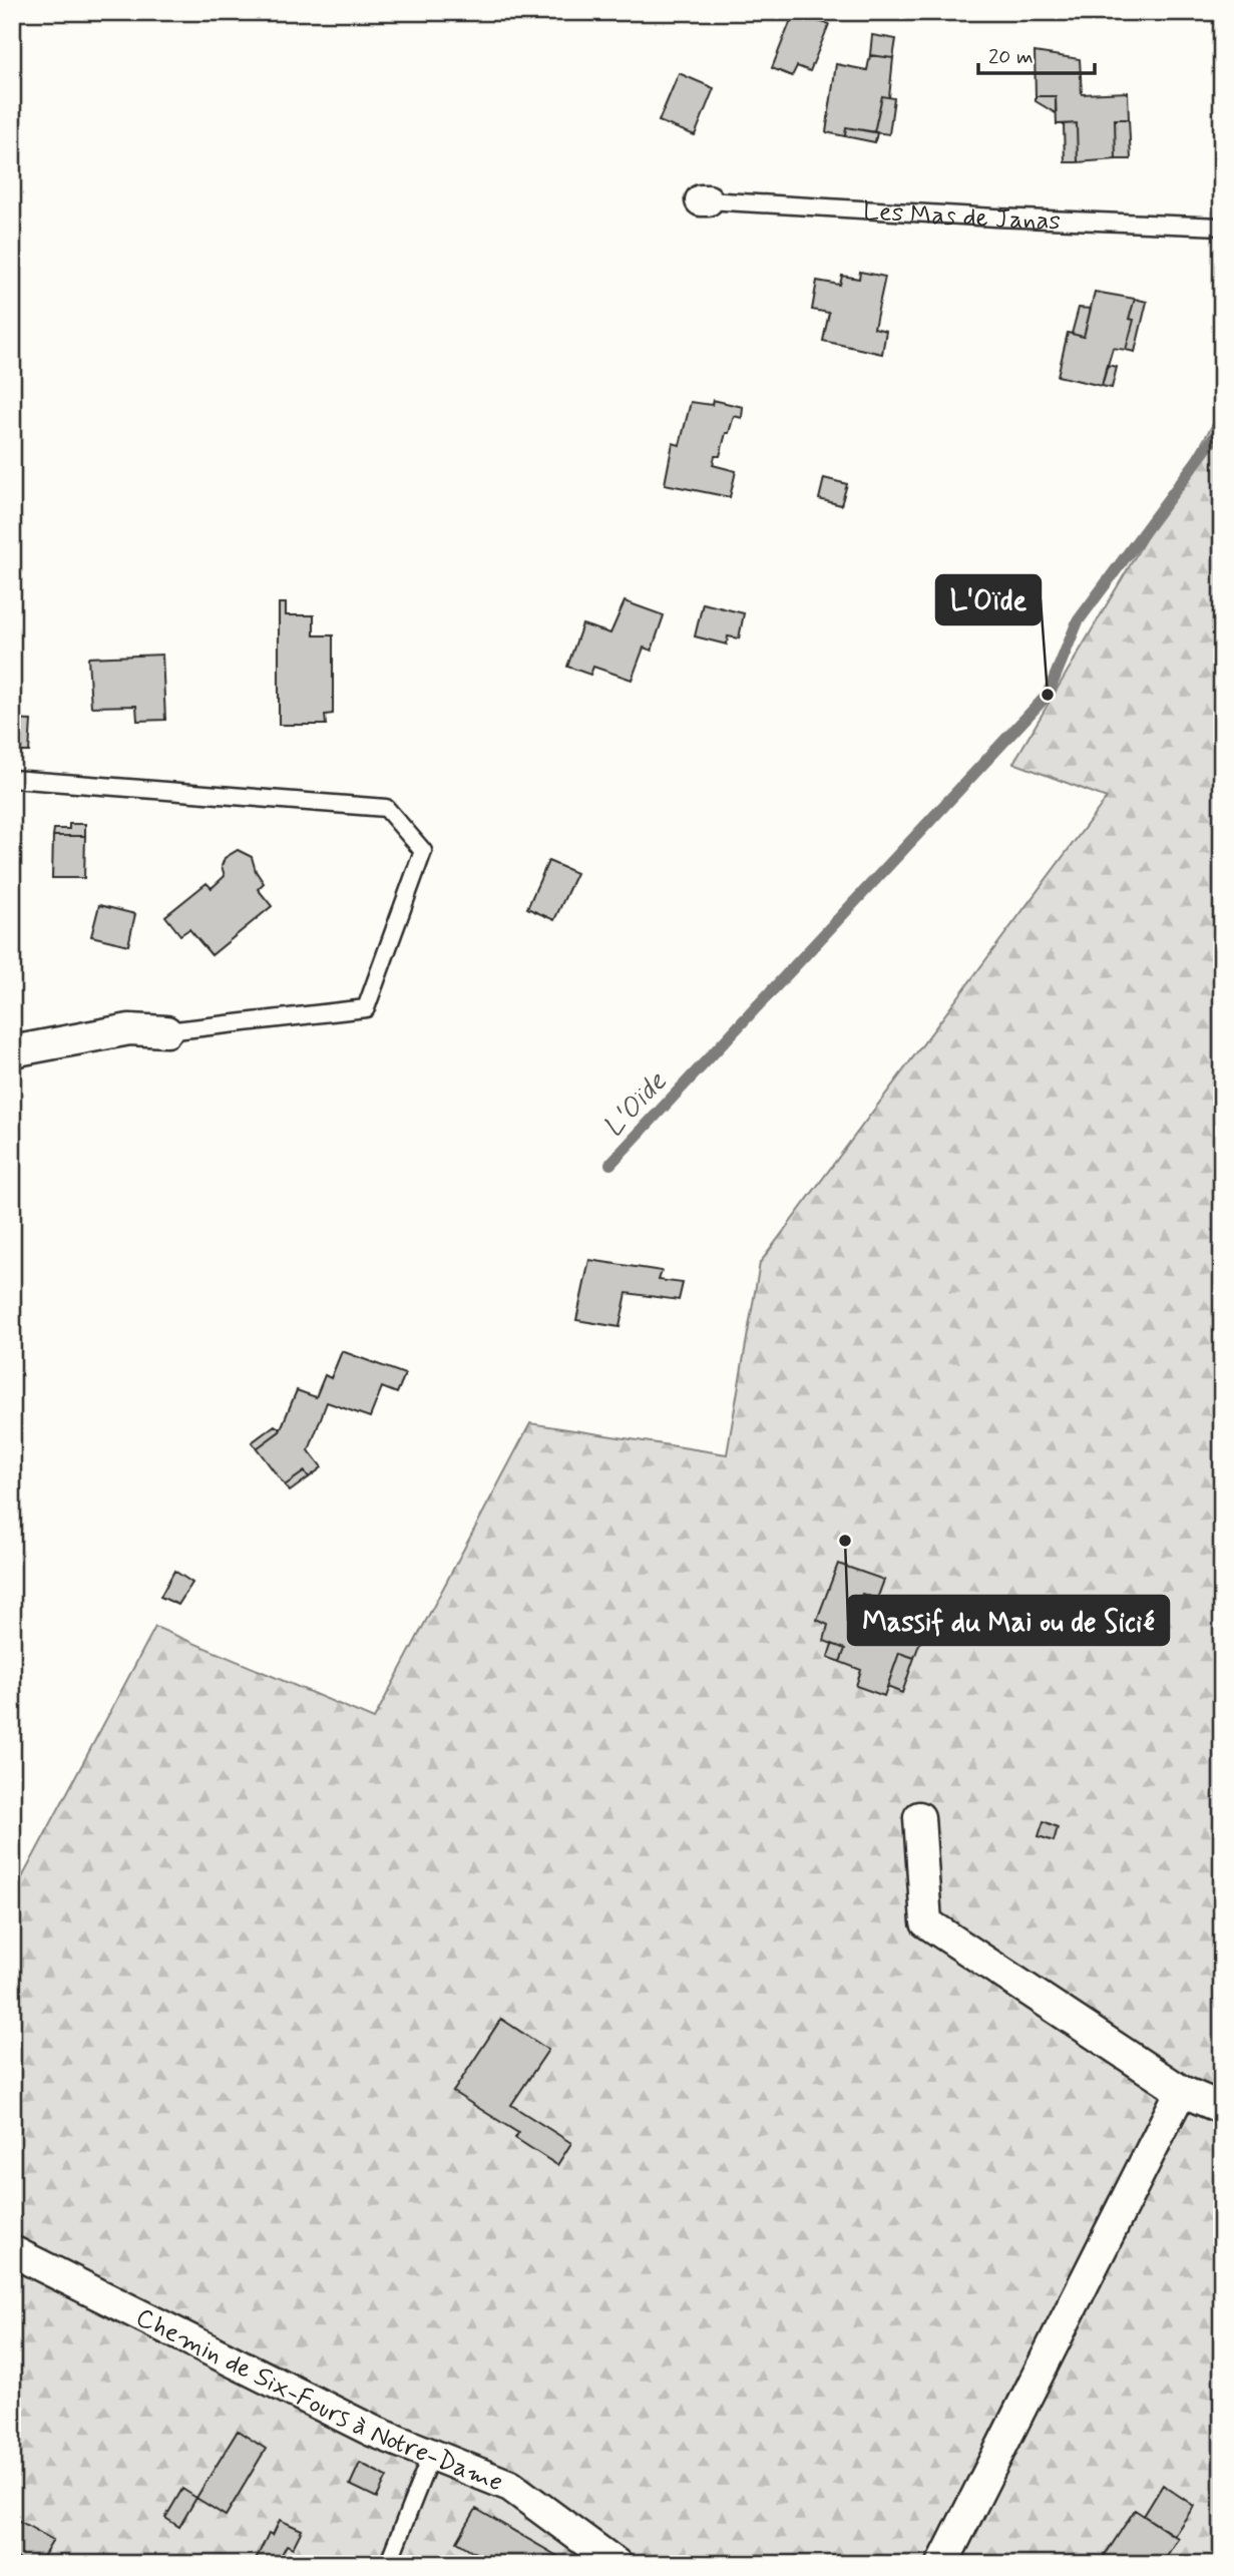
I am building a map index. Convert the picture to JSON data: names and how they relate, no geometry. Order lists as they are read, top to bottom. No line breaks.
{"streets":{"street":["Chemin de Six-Fours à Notre-Dame"],"lane":["Les Mas de Janas"]},"water":["L'Oïde"],"places":["L'Oïde","Massif du Mai ou de Sicié"],"scale_bar":"20 m"}
